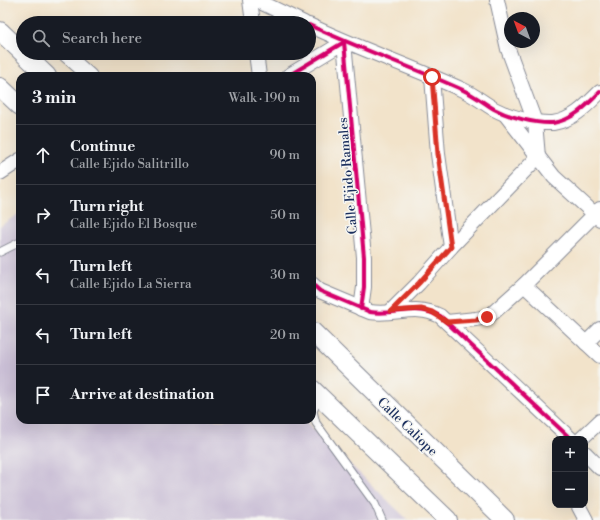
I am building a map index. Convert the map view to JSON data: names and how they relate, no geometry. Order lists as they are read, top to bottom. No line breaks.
{"streets":{"street":["Calle Ejido Ramales","Calle Caliope"]},"north":"top left","page":{"search":"Search here","heading":["3 min","Walk · 190 m"],"list":[["Continue","Calle Ejido Salitrillo","90 m"],["Turn right","Calle Ejido El Bosque","50 m"],["Turn left","Calle Ejido La Sierra","30 m"],["Turn left","20 m"],"Arrive at destination"],"map_buttons":["+","−"]}}
